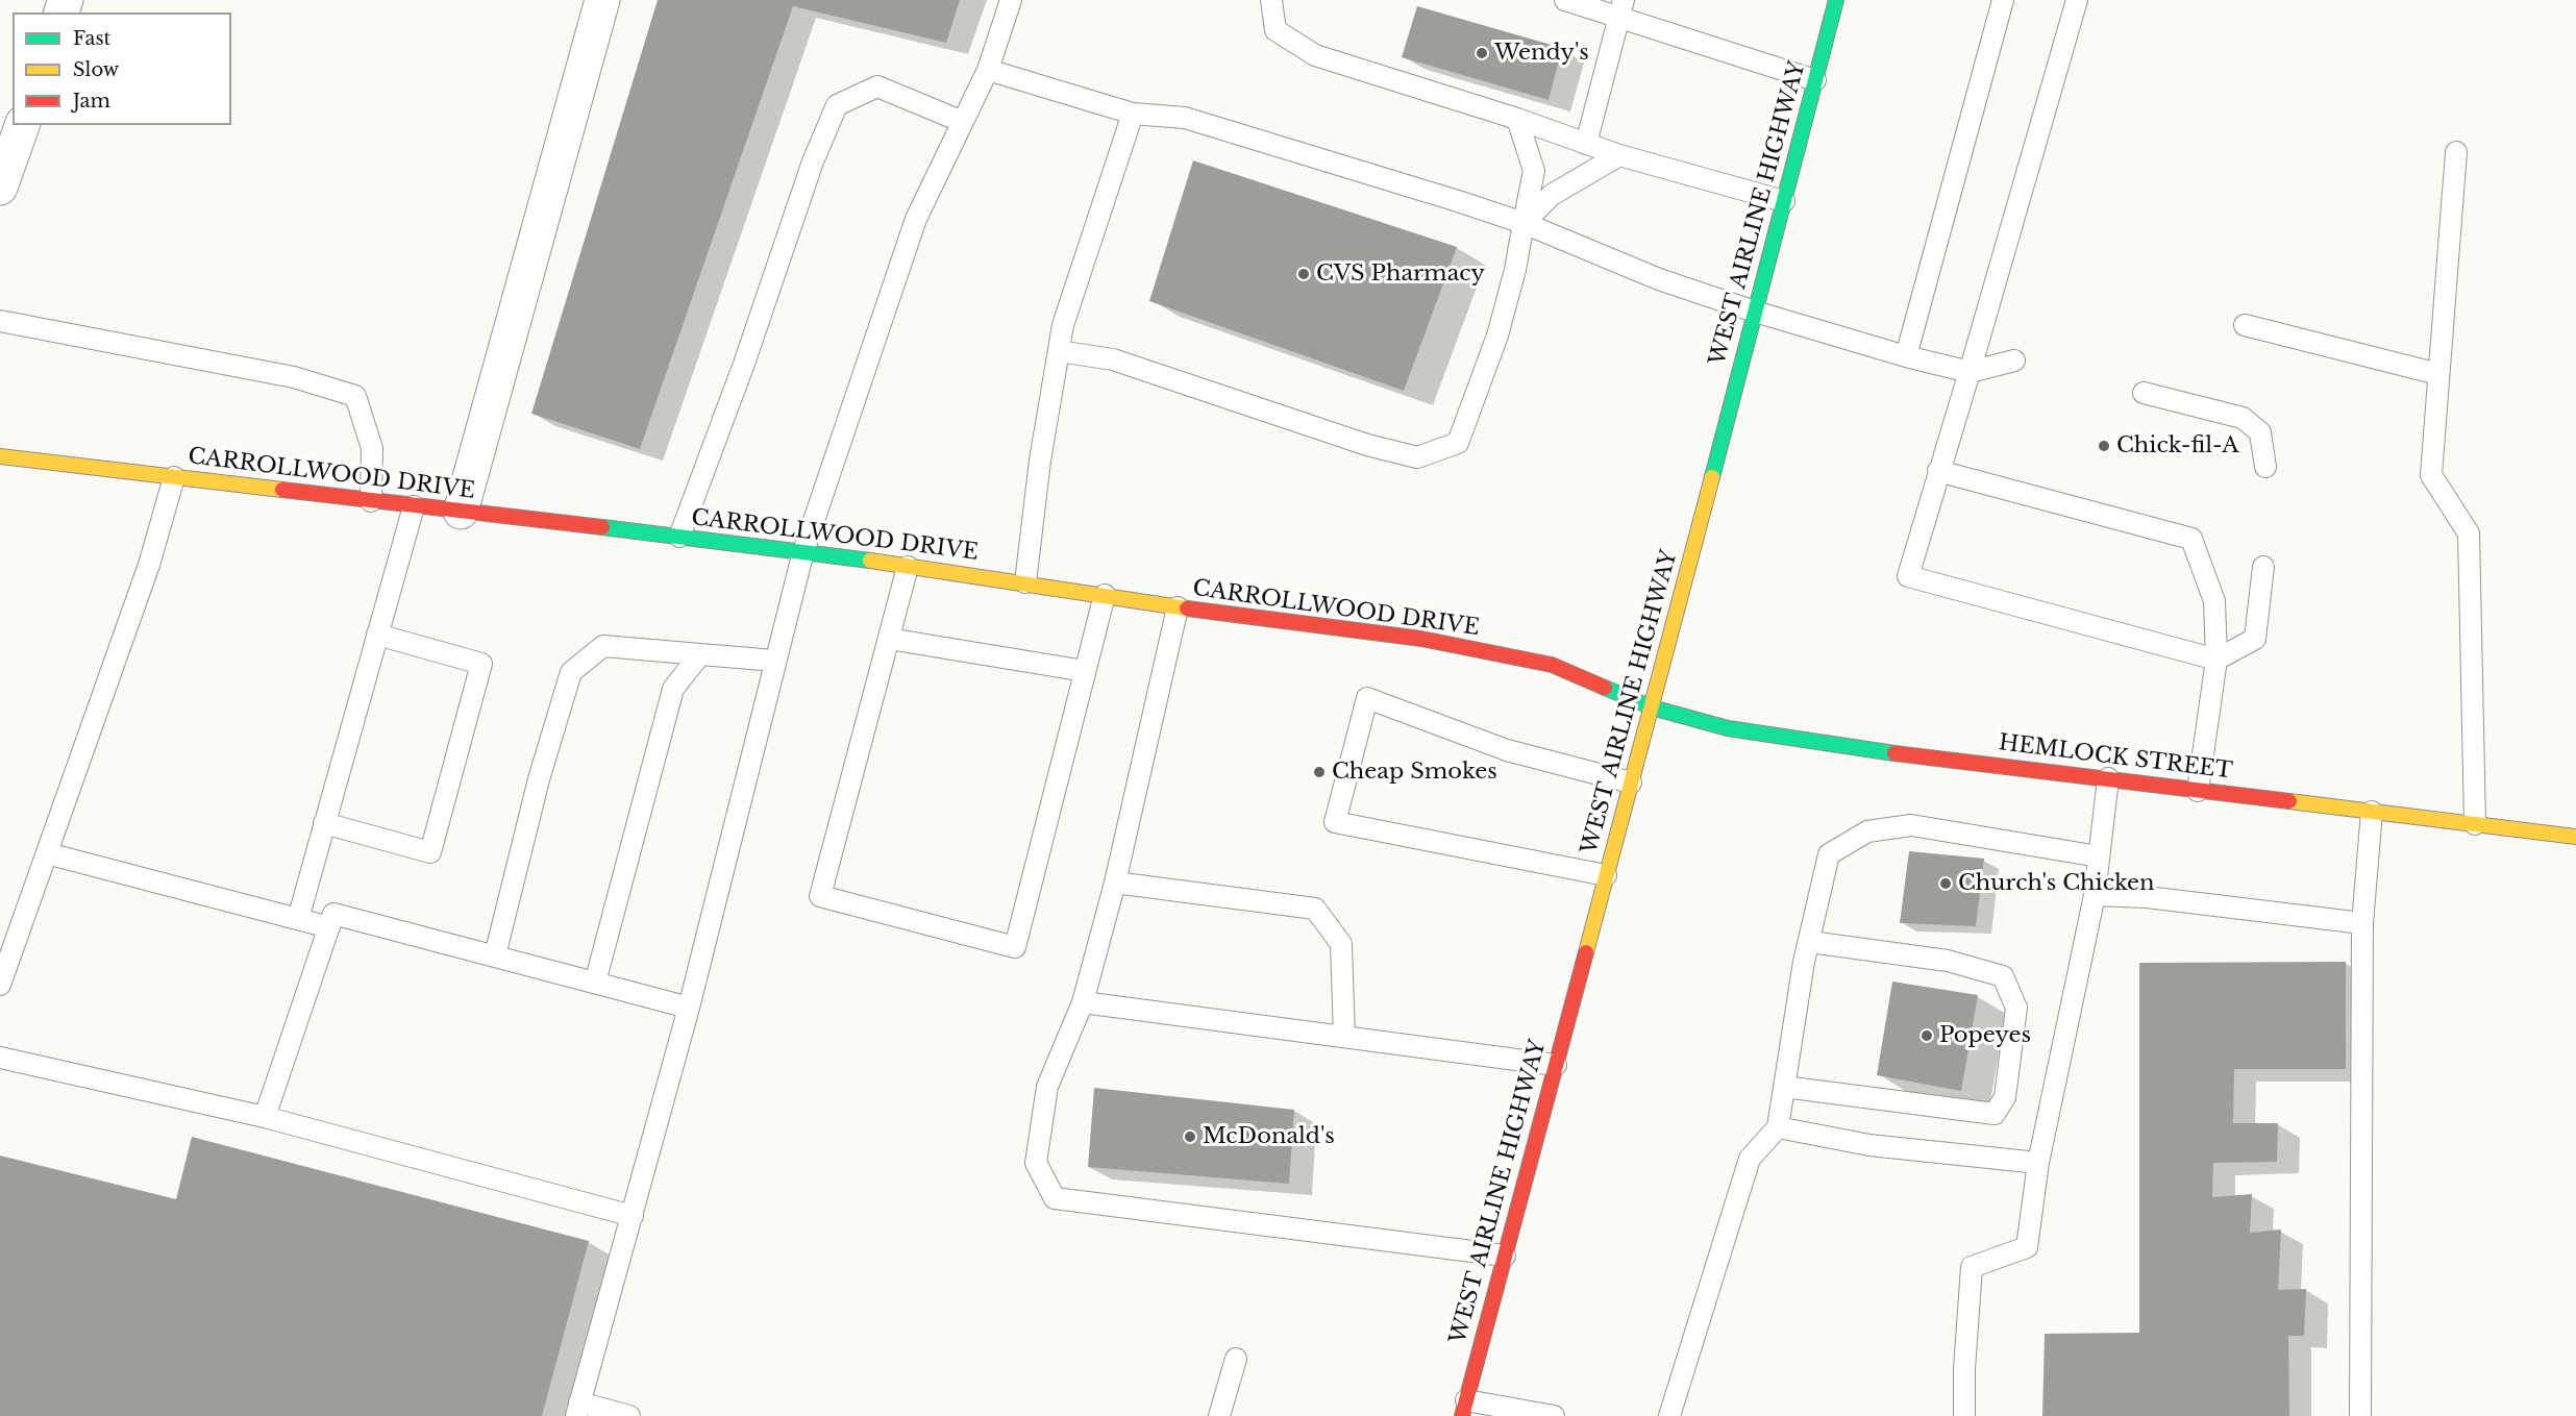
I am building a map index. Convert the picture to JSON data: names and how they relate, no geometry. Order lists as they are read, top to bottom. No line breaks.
{"streets":{"main road":["WEST AIRLINE HIGHWAY","CARROLLWOOD DRIVE","HEMLOCK STREET"]},"crossings":[["WEST AIRLINE HIGHWAY","CARROLLWOOD DRIVE"],["WEST AIRLINE HIGHWAY","HEMLOCK STREET"],["CARROLLWOOD DRIVE","HEMLOCK STREET"]],"places":["Wendy's","CVS Pharmacy","Chick-fil-A","Cheap Smokes","Church's Chicken","Popeyes","McDonald's"],"legend":["Fast","Slow","Jam"]}
